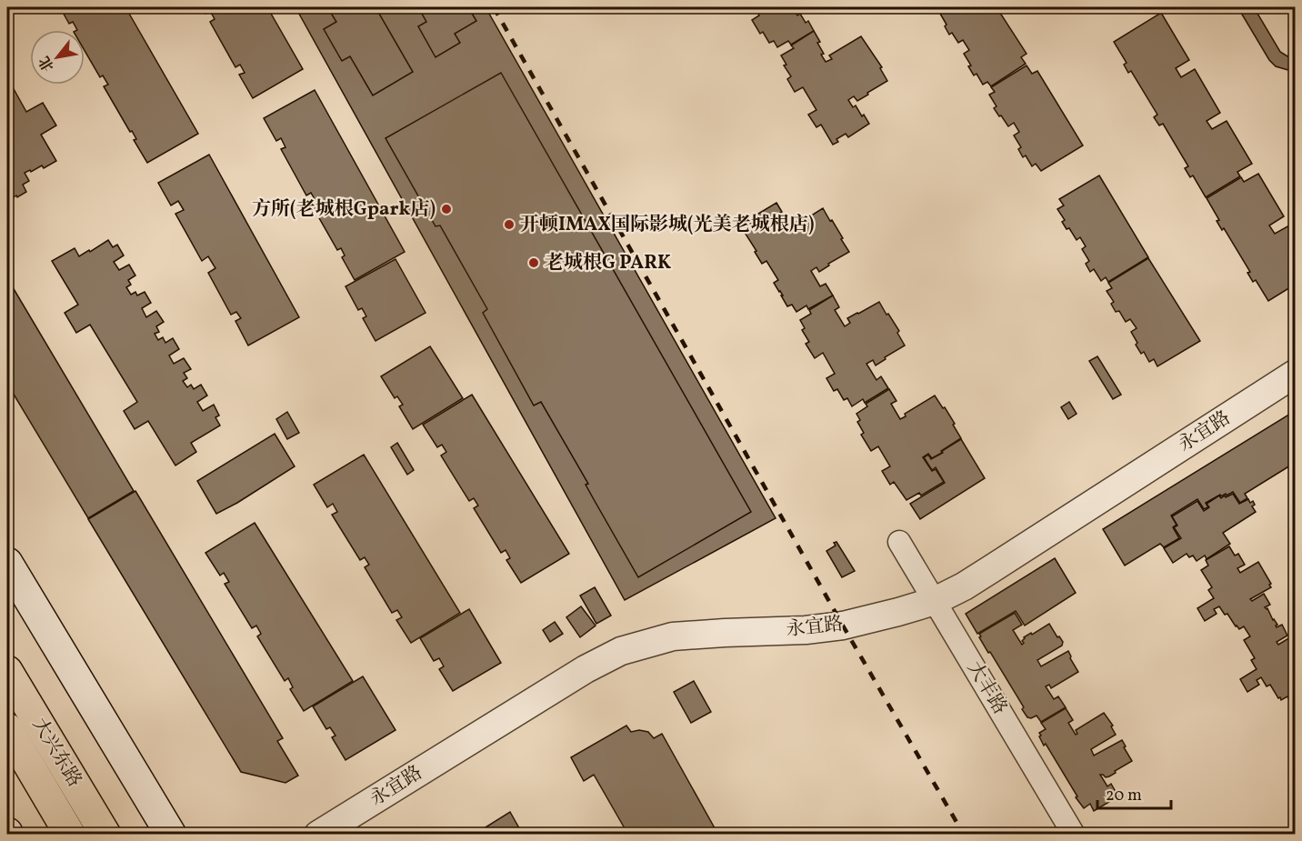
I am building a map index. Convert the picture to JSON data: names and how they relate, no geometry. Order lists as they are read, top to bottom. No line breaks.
{"streets":{"main road":["大兴东路"],"street":["永宜路","大丰路"]},"crossings":[["永宜路","大丰路"]],"places":["方所(老城根Gpark店)","开顿IMAX国际影城(光美老城根店)","老城根G PARK"],"scale_bar":"20 m","north":"bottom left"}
